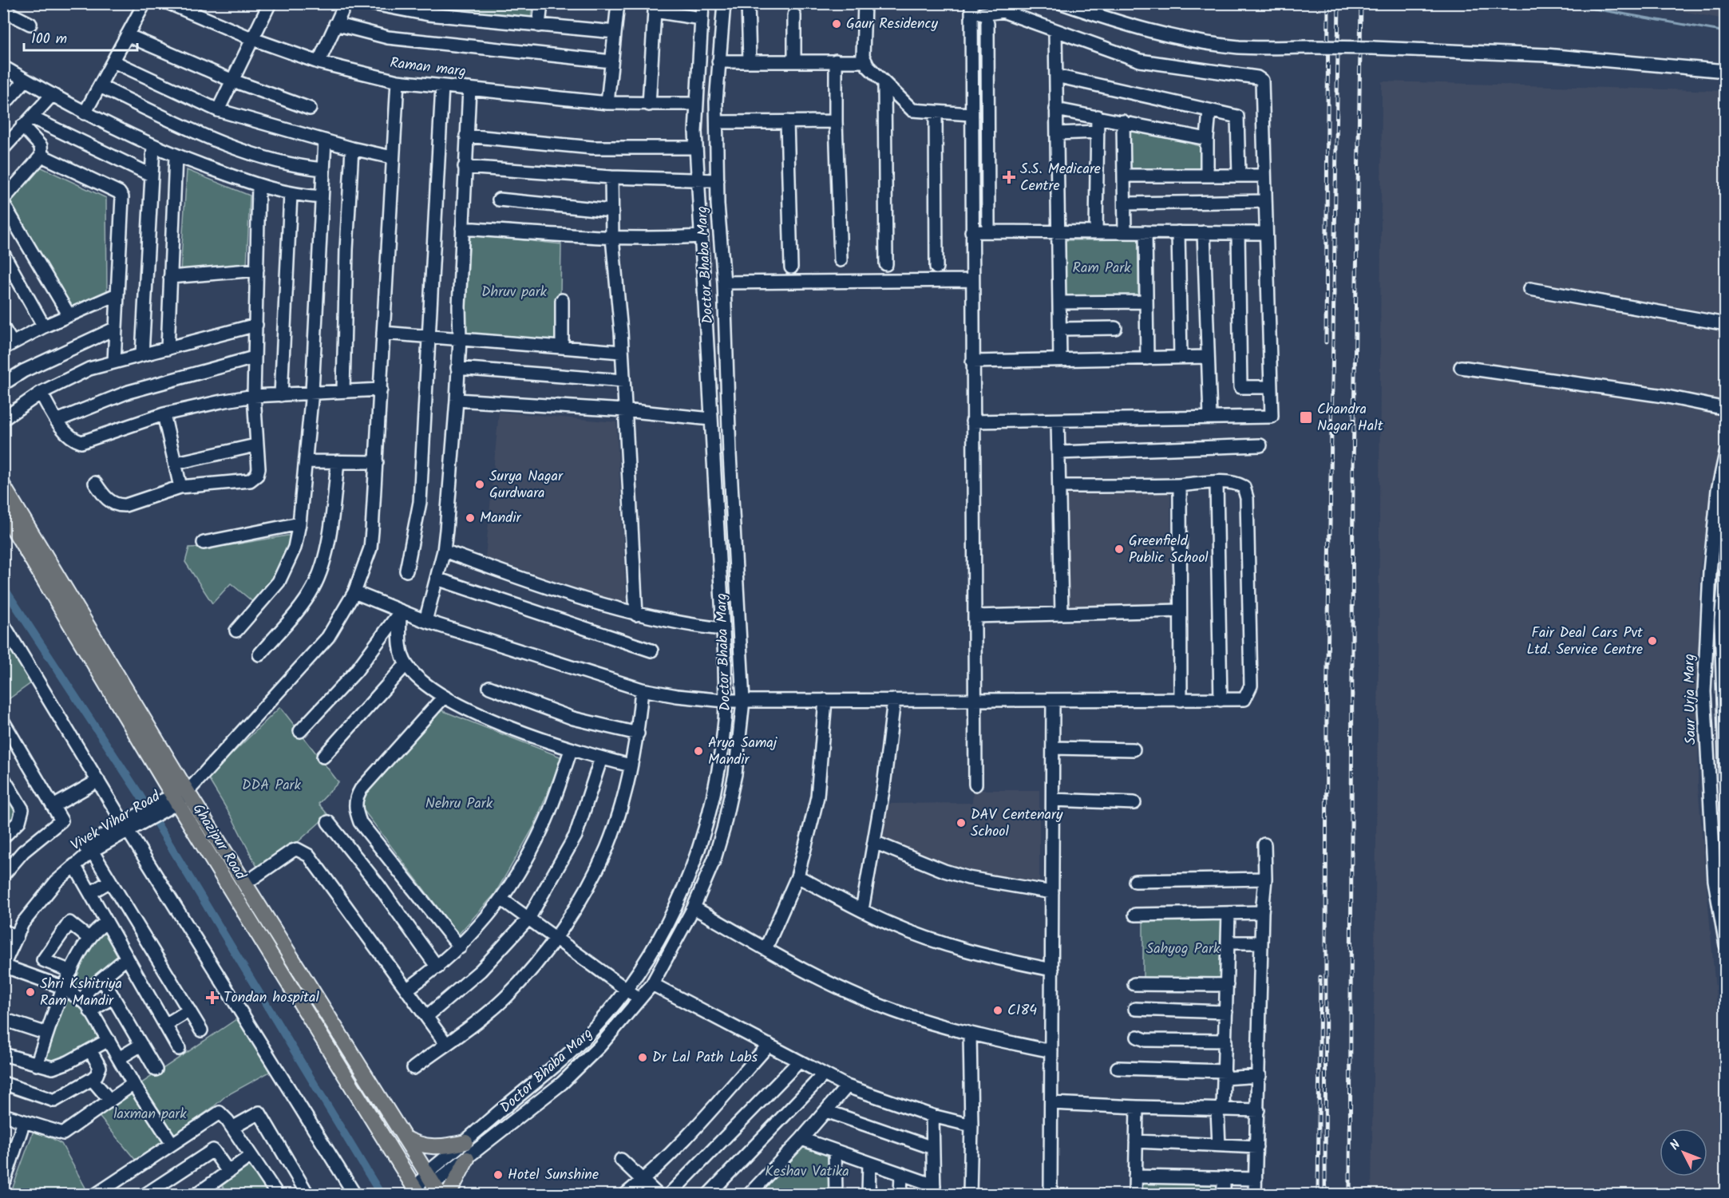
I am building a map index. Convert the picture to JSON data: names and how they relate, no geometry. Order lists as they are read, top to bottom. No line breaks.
{"streets":{"main road":["Ghazipur Road"],"street":["Raman marg","Doctor Bhaba Marg","Saur Urja Marg","Vivek Vihar Road"]},"crossings":[["Raman marg","Doctor Bhaba Marg"],["Raman marg","Vivek Vihar Road"],["Doctor Bhaba Marg","Ghazipur Road"],["Vivek Vihar Road","Ghazipur Road"]],"parks":["Ram Park","Dhruv park","DDA Park","Nehru Park","Sahyog Park","laxman park","Keshav Vatika"],"places":{"other":["Gaur Residency","Surya Nagar Gurdwara","Mandir","Greenfield Public School","Fair Deal Cars Pvt Ltd. Service Centre","Arya Samaj Mandir","DAV Centenary School","Shri Kshitriya Ram Mandir","C184","Dr Lal Path Labs","Hotel Sunshine"],"health":["S.S. Medicare Centre","Tondan hospital"],"transit":["Chandra Nagar Halt"]},"scale_bar":"100 m","north":"top left"}
